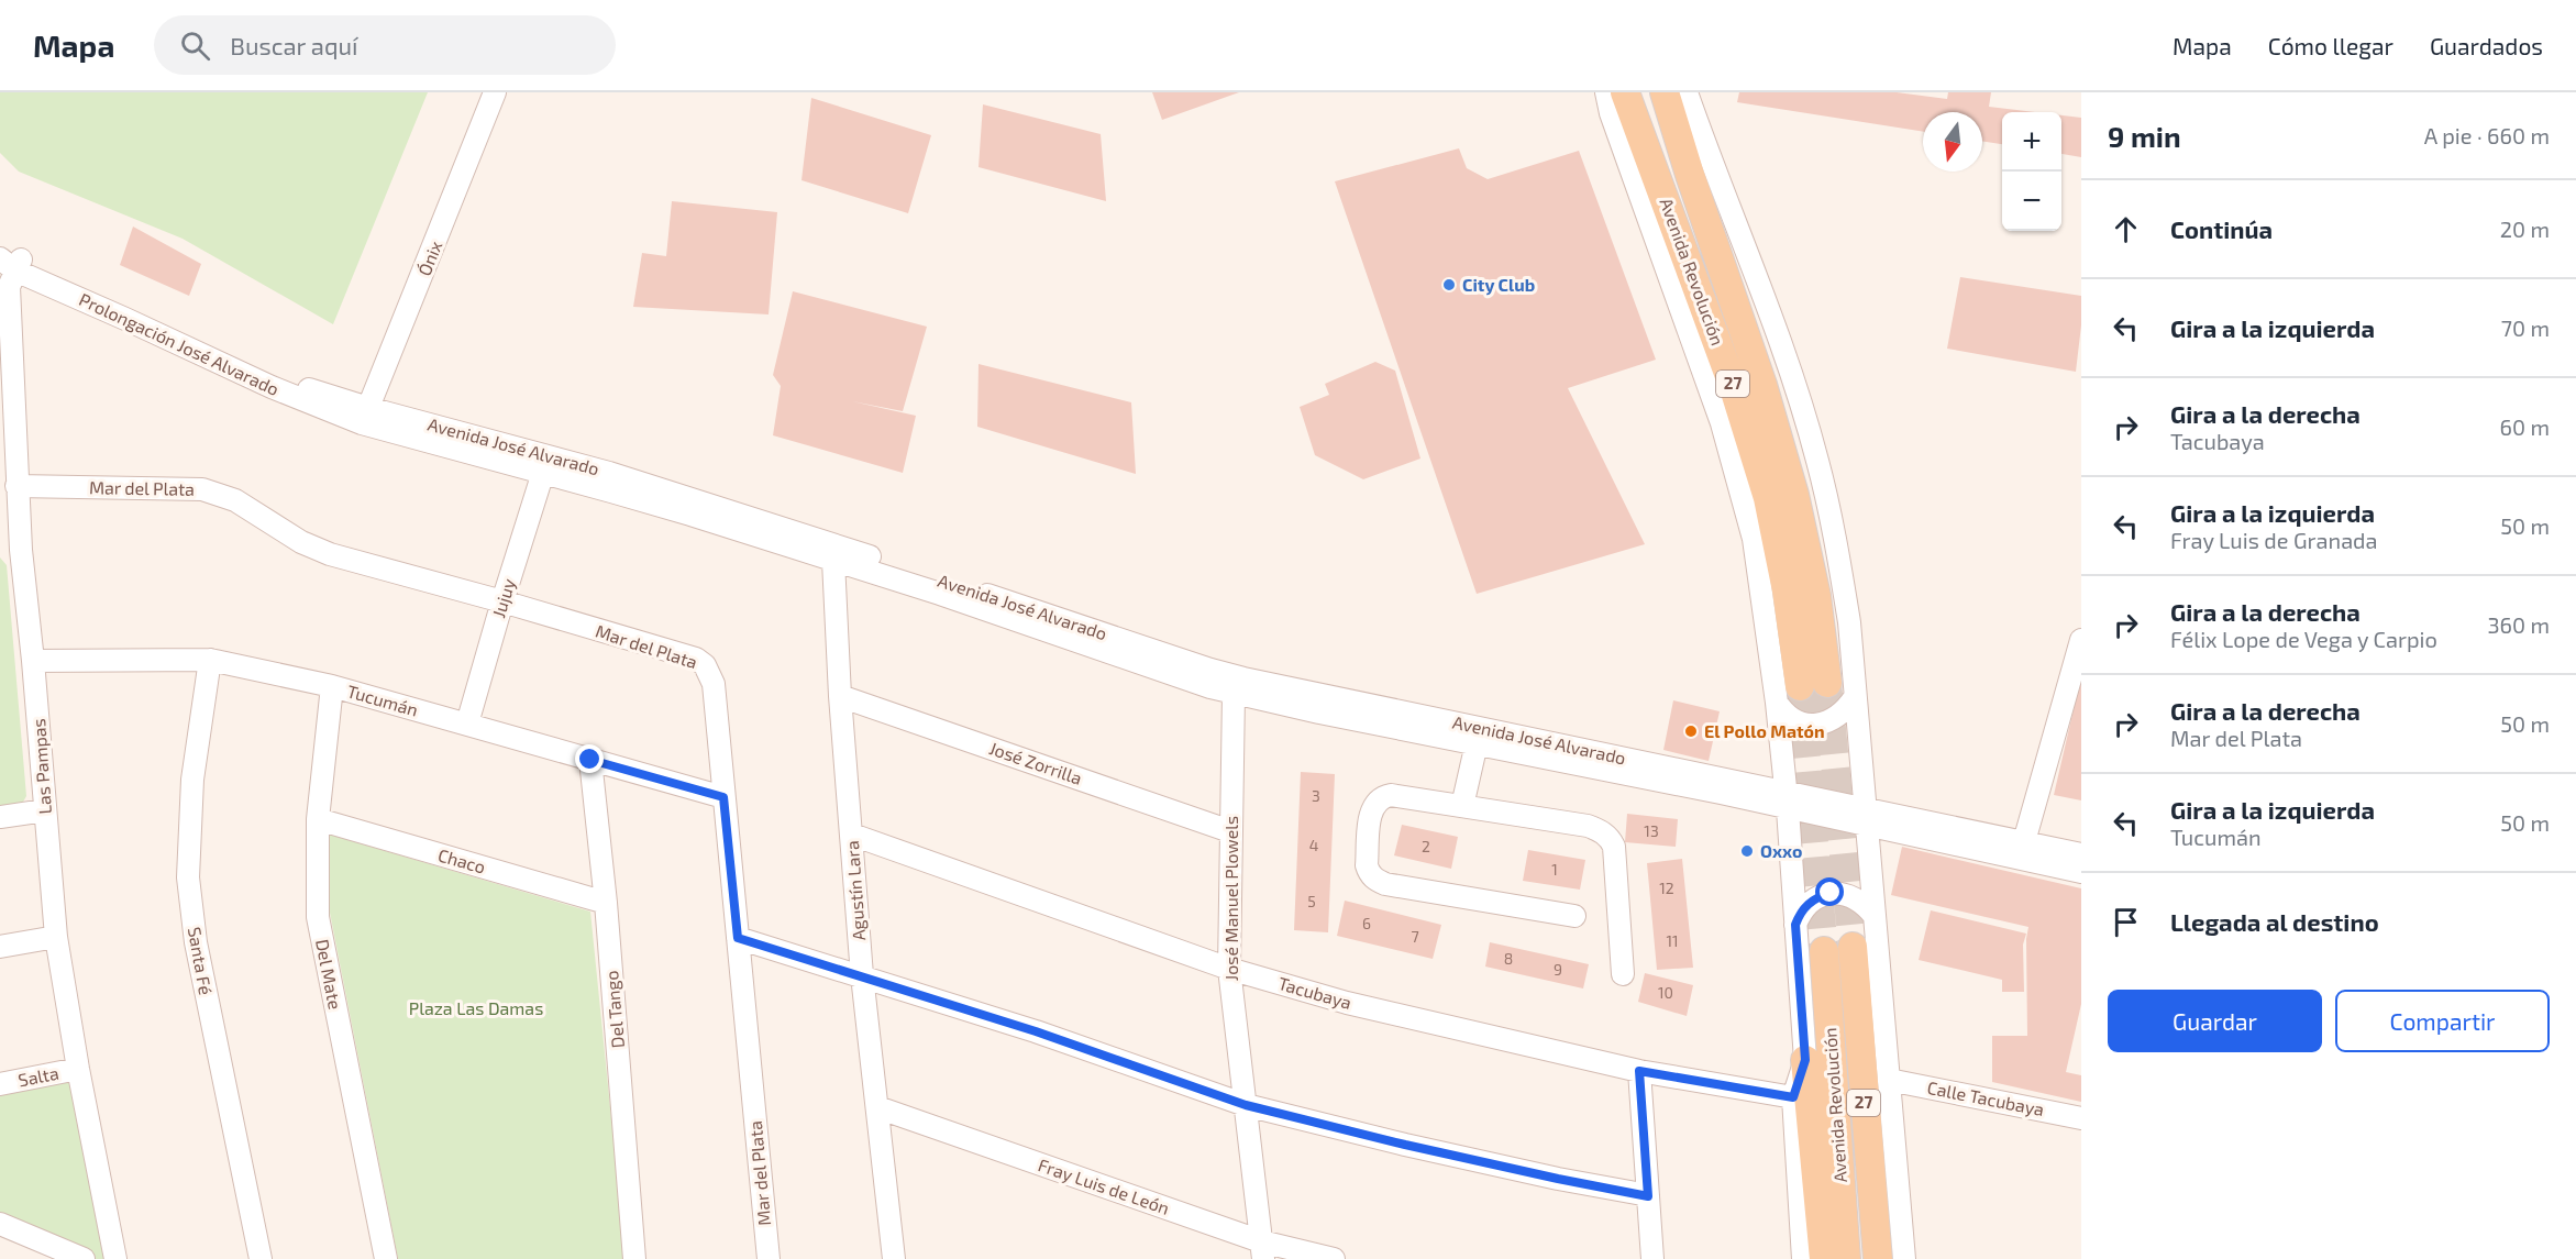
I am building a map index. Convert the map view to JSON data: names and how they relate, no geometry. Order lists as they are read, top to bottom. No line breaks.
{"streets":{"main road":["Avenida Revolución","27"],"street":["Ónix","Prolongación José Alvarado","Avenida José Alvarado","Mar del Plata","Jujuy","Tucumán","José Zorrilla","Las Pampas","Chaco","Agustín Lara","José Manuel Plowels","Santa Fé","Del Mate","Tacubaya","Del Tango","Salta","Calle Tacubaya","Fray Luis de León"]},"crossings":[["Ónix","Prolongación José Alvarado"],["Ónix","Avenida José Alvarado"],["Prolongación José Alvarado","Avenida José Alvarado"],["Prolongación José Alvarado","Las Pampas"],["Avenida José Alvarado","Jujuy"],["Avenida José Alvarado","Agustín Lara"],["Avenida José Alvarado","José Manuel Plowels"],["Mar del Plata","Jujuy"],["Mar del Plata","Tucumán"],["Mar del Plata","Las Pampas"],["Jujuy","Tucumán"],["Tucumán","Las Pampas"],["Tucumán","Santa Fé"],["Tucumán","Del Mate"],["Tucumán","Del Tango"],["José Zorrilla","Agustín Lara"],["José Zorrilla","José Manuel Plowels"],["Las Pampas","Salta"],["Chaco","Del Mate"],["Chaco","Del Tango"],["Agustín Lara","Tacubaya"],["Agustín Lara","Fray Luis de León"],["José Manuel Plowels","Tacubaya"],["José Manuel Plowels","Fray Luis de León"]],"parks":["Plaza Las Damas"],"places":["City Club","El Pollo Matón","Oxxo"],"house_numbers":["3","13","4","2","1","12","5","6","7","11","8","9","10"],"north":"bottom","page":{"header":"Mapa","search":"Buscar aquí","nav":["Mapa","Cómo llegar","Guardados"],"heading":["9 min","A pie · 660 m"],"map_buttons":["+","−"],"list":[["Continúa","20 m"],["Gira a la izquierda","70 m"],["Gira a la derecha","Tacubaya","60 m"],["Gira a la izquierda","Fray Luis de Granada","50 m"],["Gira a la derecha","Félix Lope de Vega y Carpio","360 m"],["Gira a la derecha","Mar del Plata","50 m"],["Gira a la izquierda","Tucumán","50 m"],"Llegada al destino"],"buttons":["Guardar","Compartir"]}}
